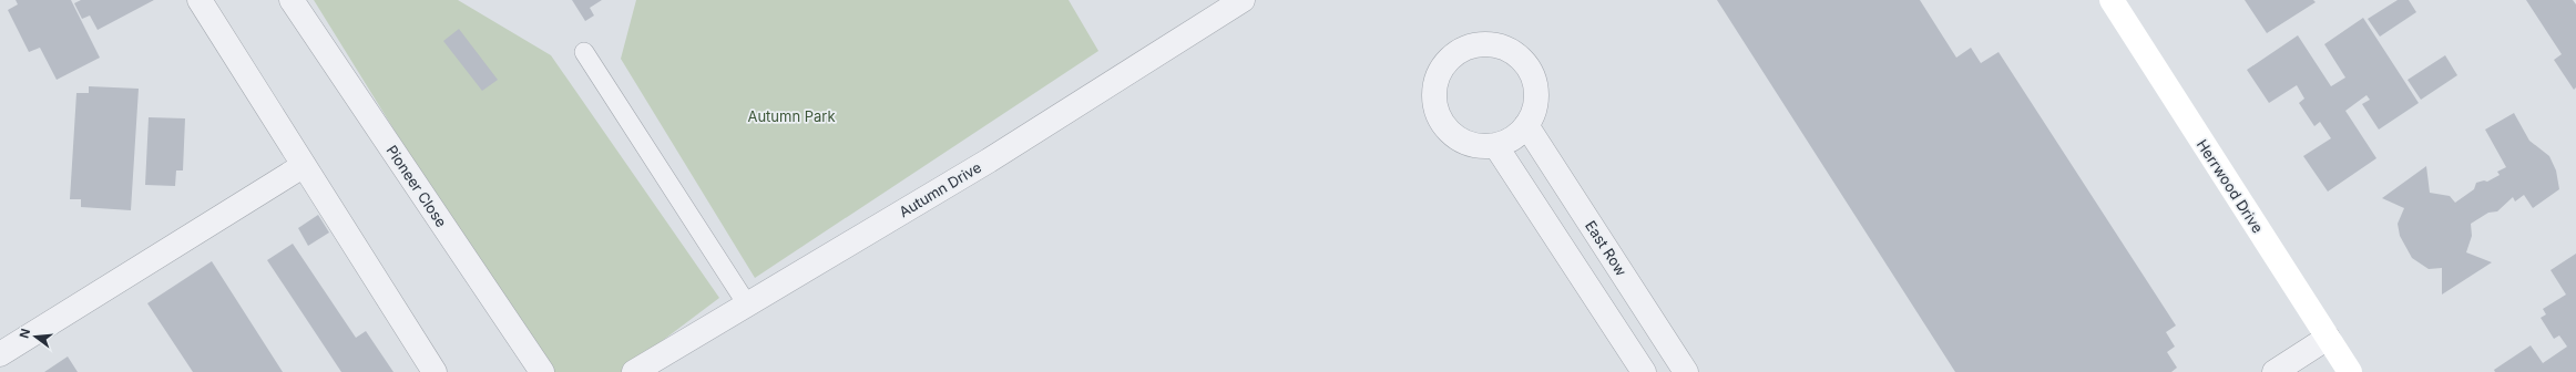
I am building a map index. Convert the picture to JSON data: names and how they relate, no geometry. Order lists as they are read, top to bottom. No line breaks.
{"streets":{"street":["Pioneer Close","Herrwood Drive","Autumn Drive","East Row"]},"parks":["Autumn Park"],"north":"left"}
